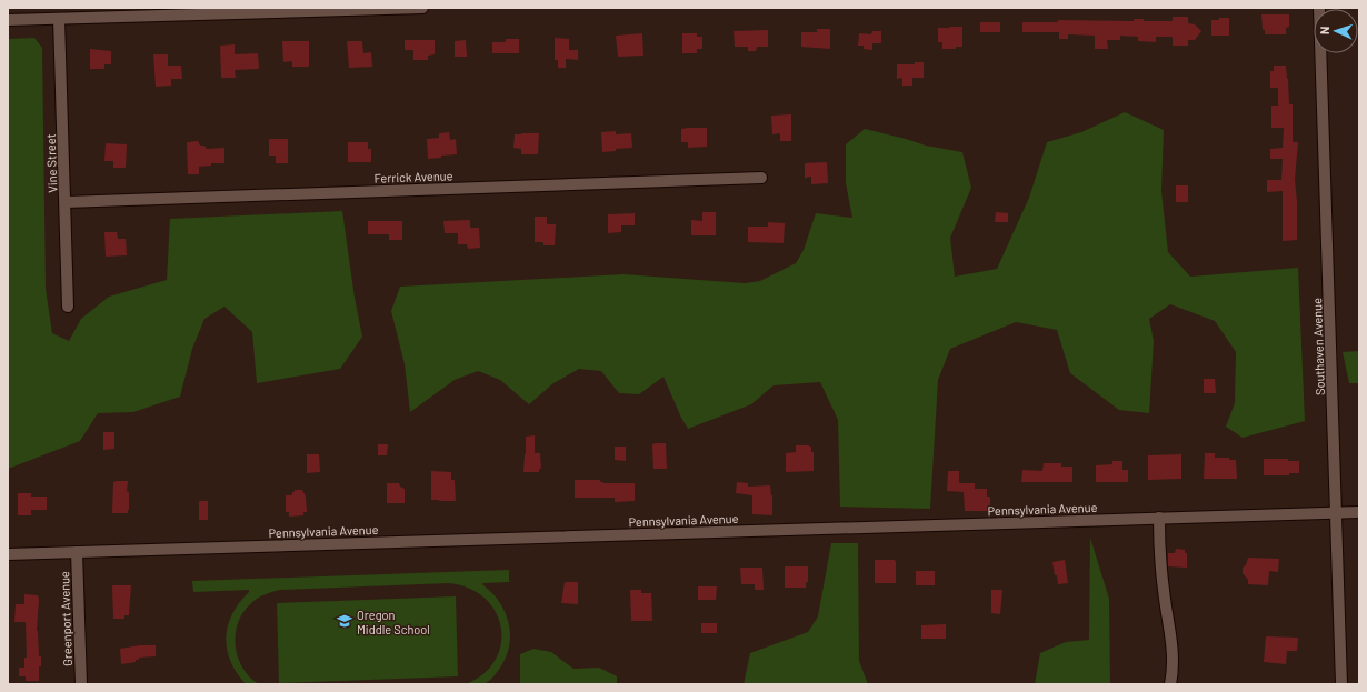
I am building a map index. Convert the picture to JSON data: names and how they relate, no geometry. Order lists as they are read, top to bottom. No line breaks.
{"streets":{"street":["Vine Street","Ferrick Avenue","Southaven Avenue","Pennsylvania Avenue","Greenport Avenue"]},"crossings":[["Vine Street","Ferrick Avenue"],["Southaven Avenue","Pennsylvania Avenue"],["Pennsylvania Avenue","Greenport Avenue"]],"places":{"school or university":["Oregon Middle School"]},"north":"left"}
